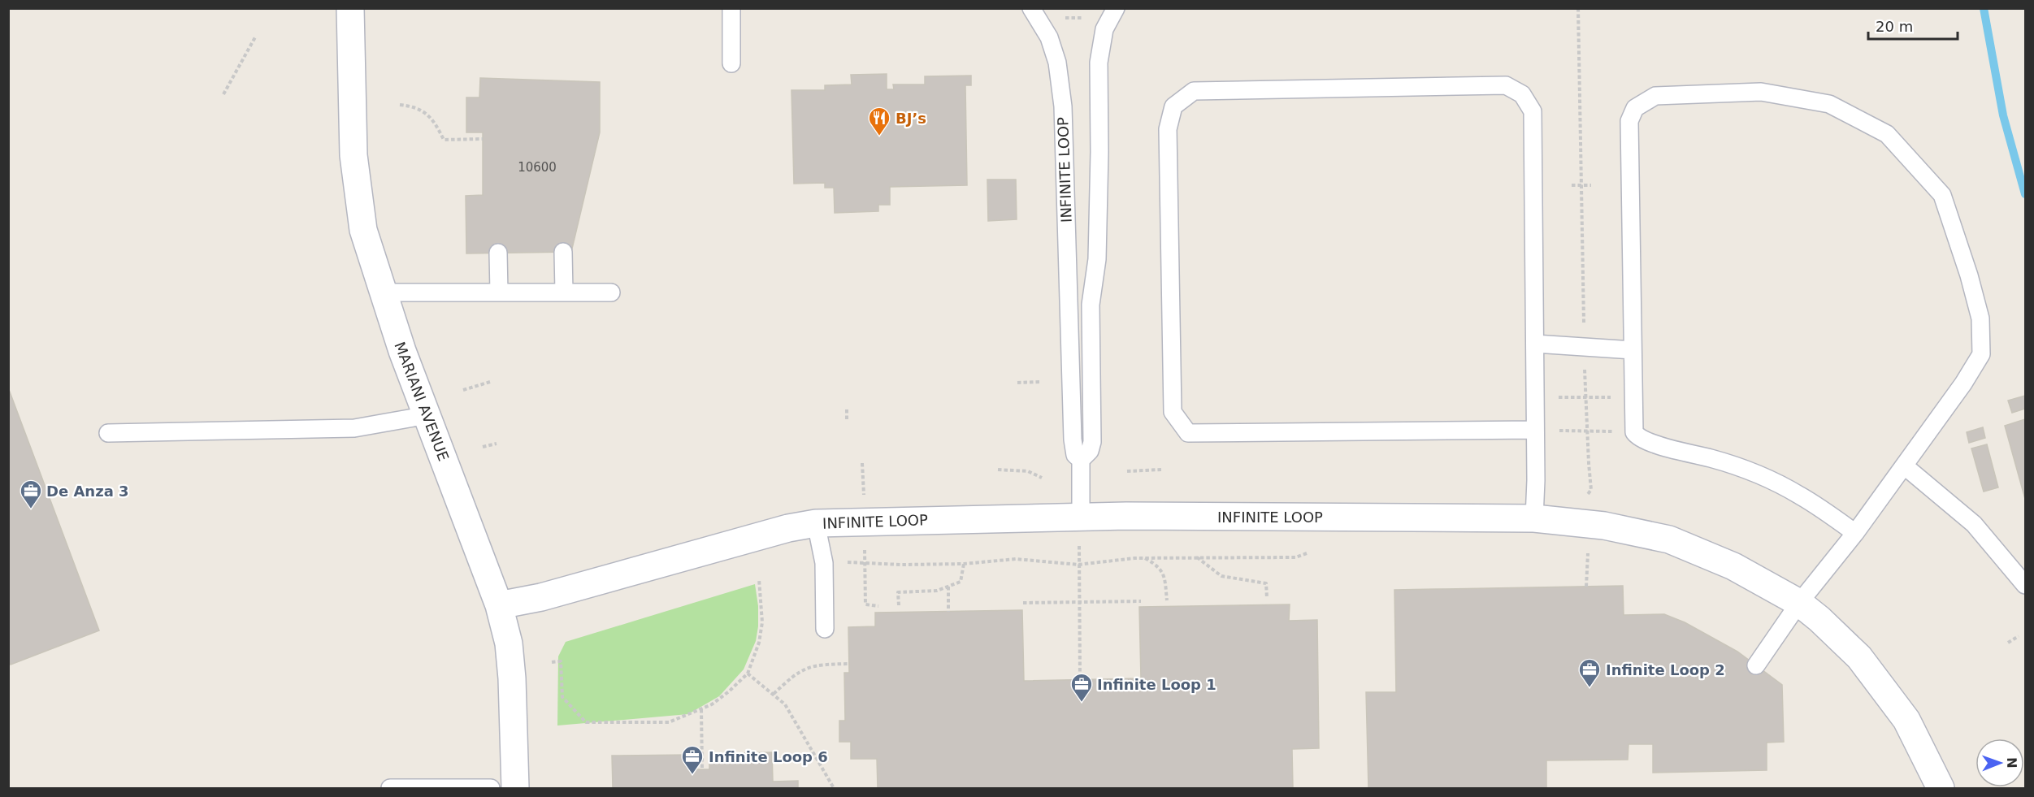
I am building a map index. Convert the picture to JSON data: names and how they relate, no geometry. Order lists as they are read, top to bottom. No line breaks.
{"streets":{"street":["INFINITE LOOP","MARIANI AVENUE"]},"crossings":[["INFINITE LOOP","MARIANI AVENUE"]],"places":{"restaurant":["BJ’s"],"office":["De Anza 3","Infinite Loop 2","Infinite Loop 1","Infinite Loop 6"]},"house_numbers":["10600"],"scale_bar":"20 m","north":"right"}
